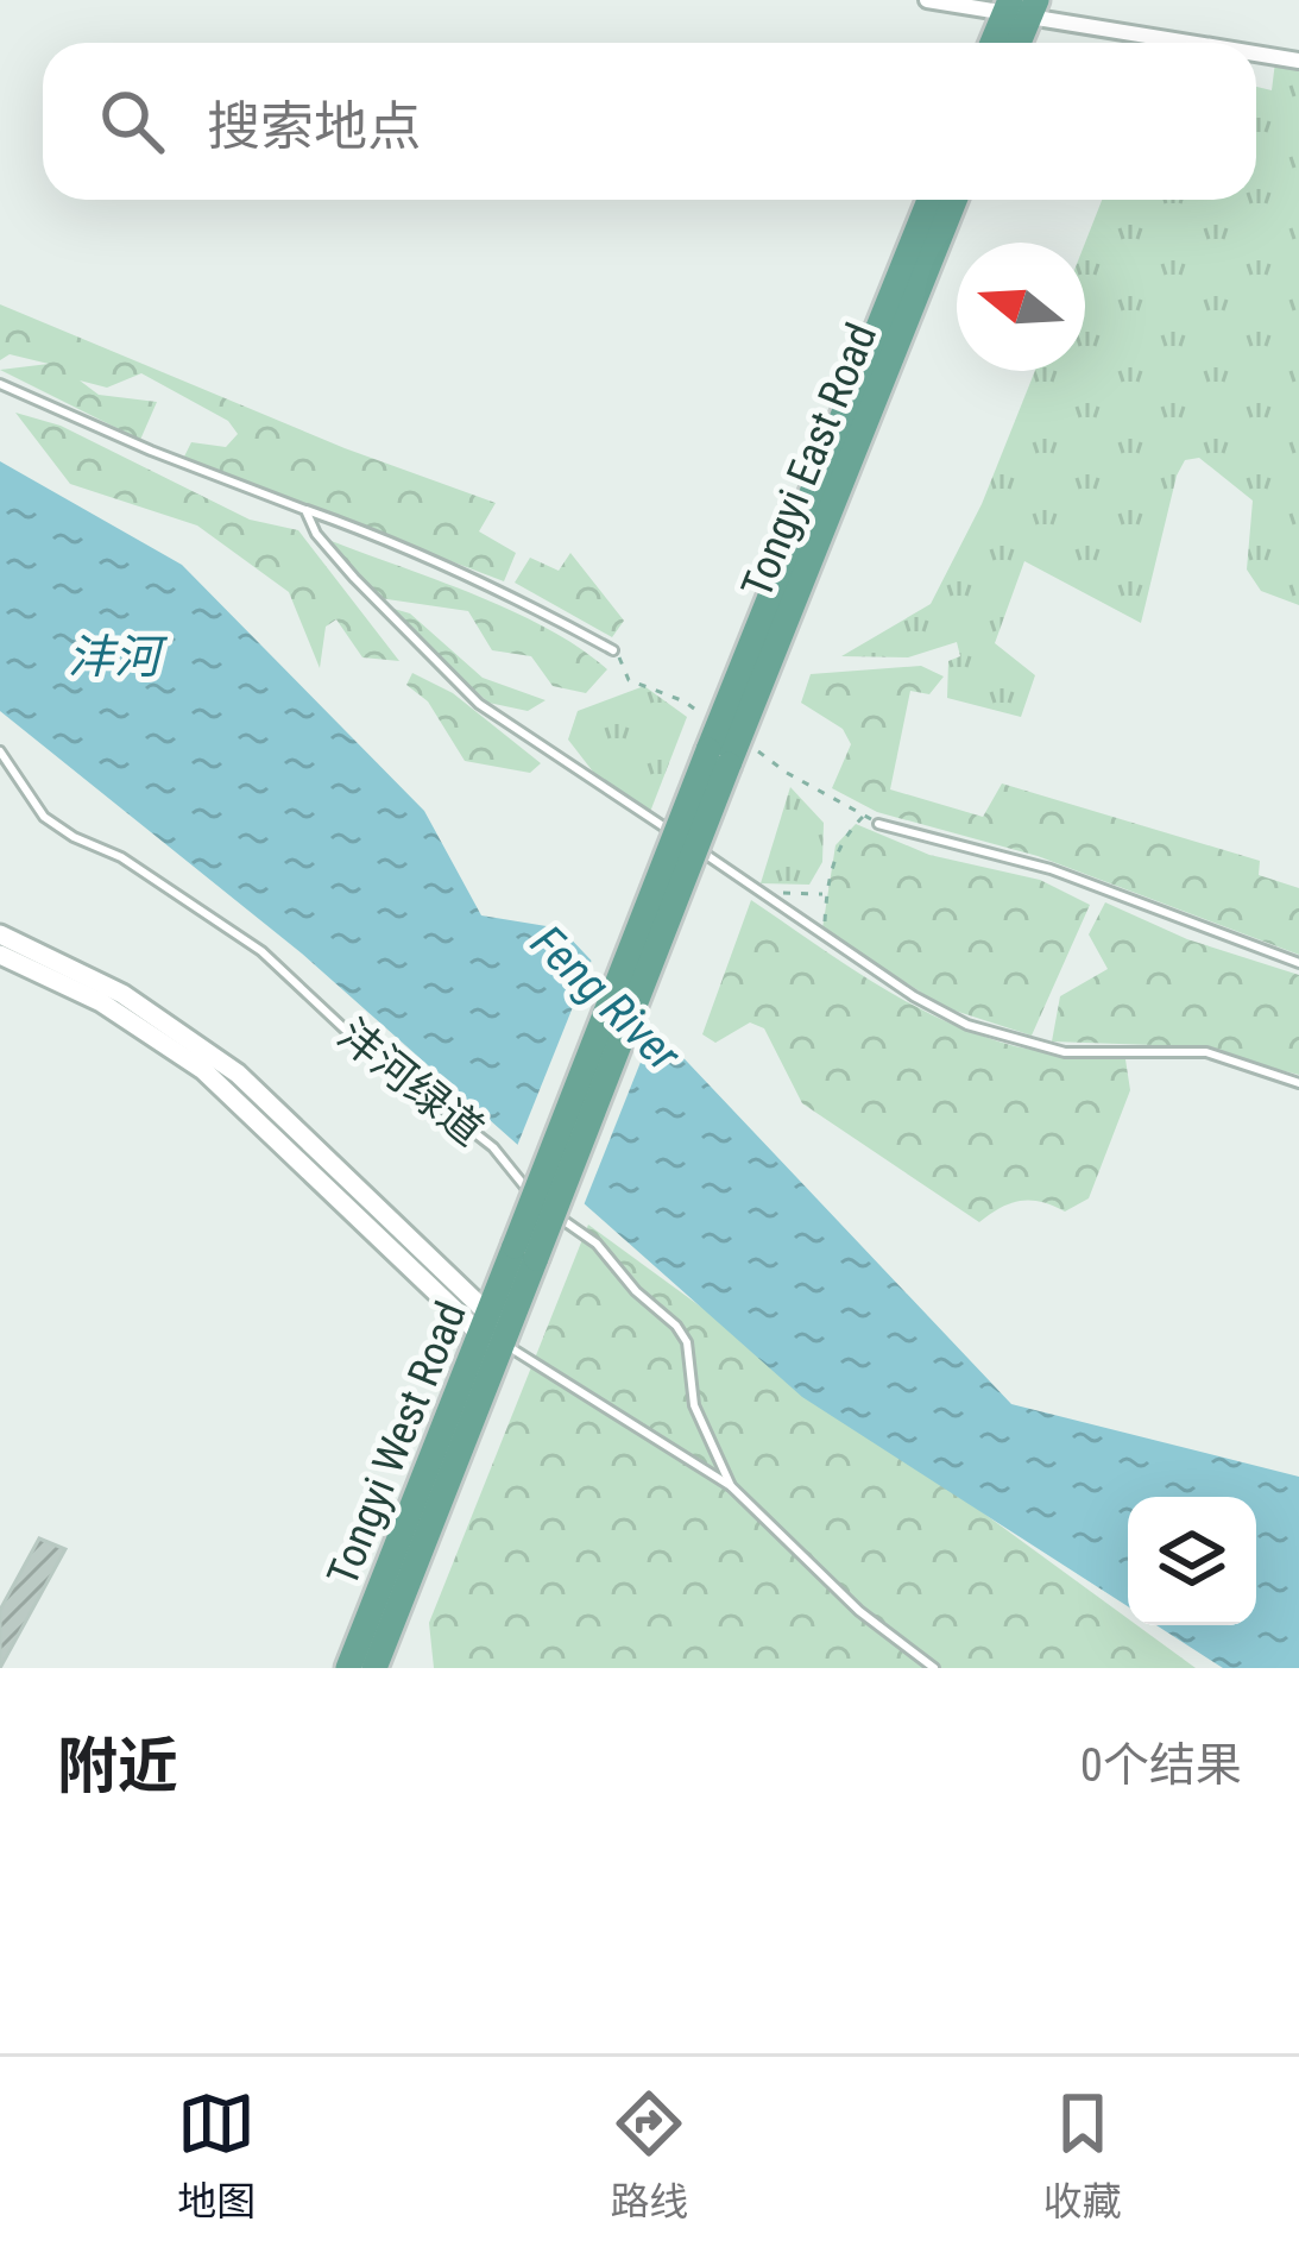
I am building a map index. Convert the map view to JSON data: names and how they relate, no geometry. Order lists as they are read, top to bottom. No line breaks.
{"streets":{"main road":["Tongyi East Road","Tongyi West Road"],"lane":["沣河绿道"]},"crossings":[["Tongyi East Road","Tongyi West Road"]],"water":["沣河","Feng River"],"north":"left","page":{"search":"搜索地点","heading":["附近","0个结果"],"nav":["地图","路线","收藏"]}}
